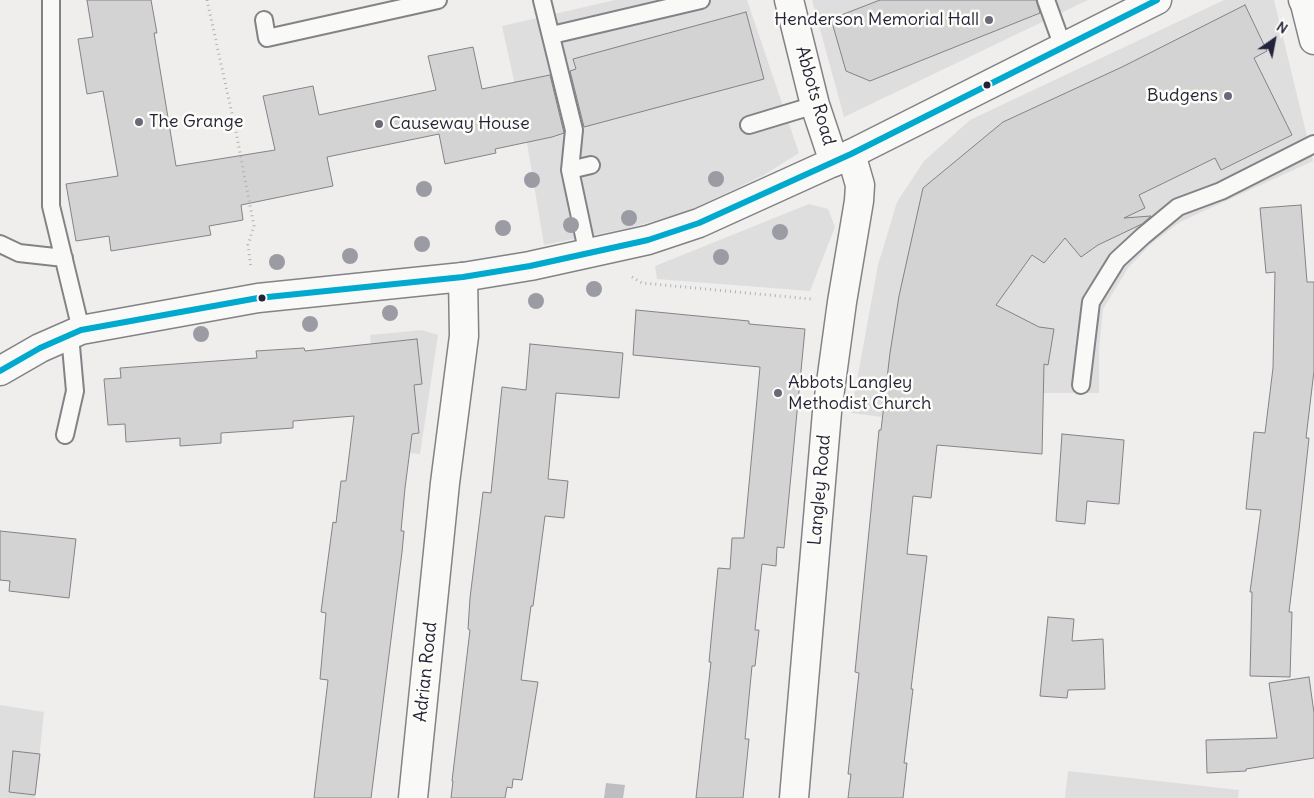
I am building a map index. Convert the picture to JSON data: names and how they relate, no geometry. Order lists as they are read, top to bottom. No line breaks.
{"streets":{"street":["Abbots Road","Langley Road","Adrian Road"]},"crossings":[["Abbots Road","Langley Road"]],"places":["Henderson Memorial Hall","Budgens","The Grange","Causeway House","Abbots Langley Methodist Church"],"north":"top right"}
